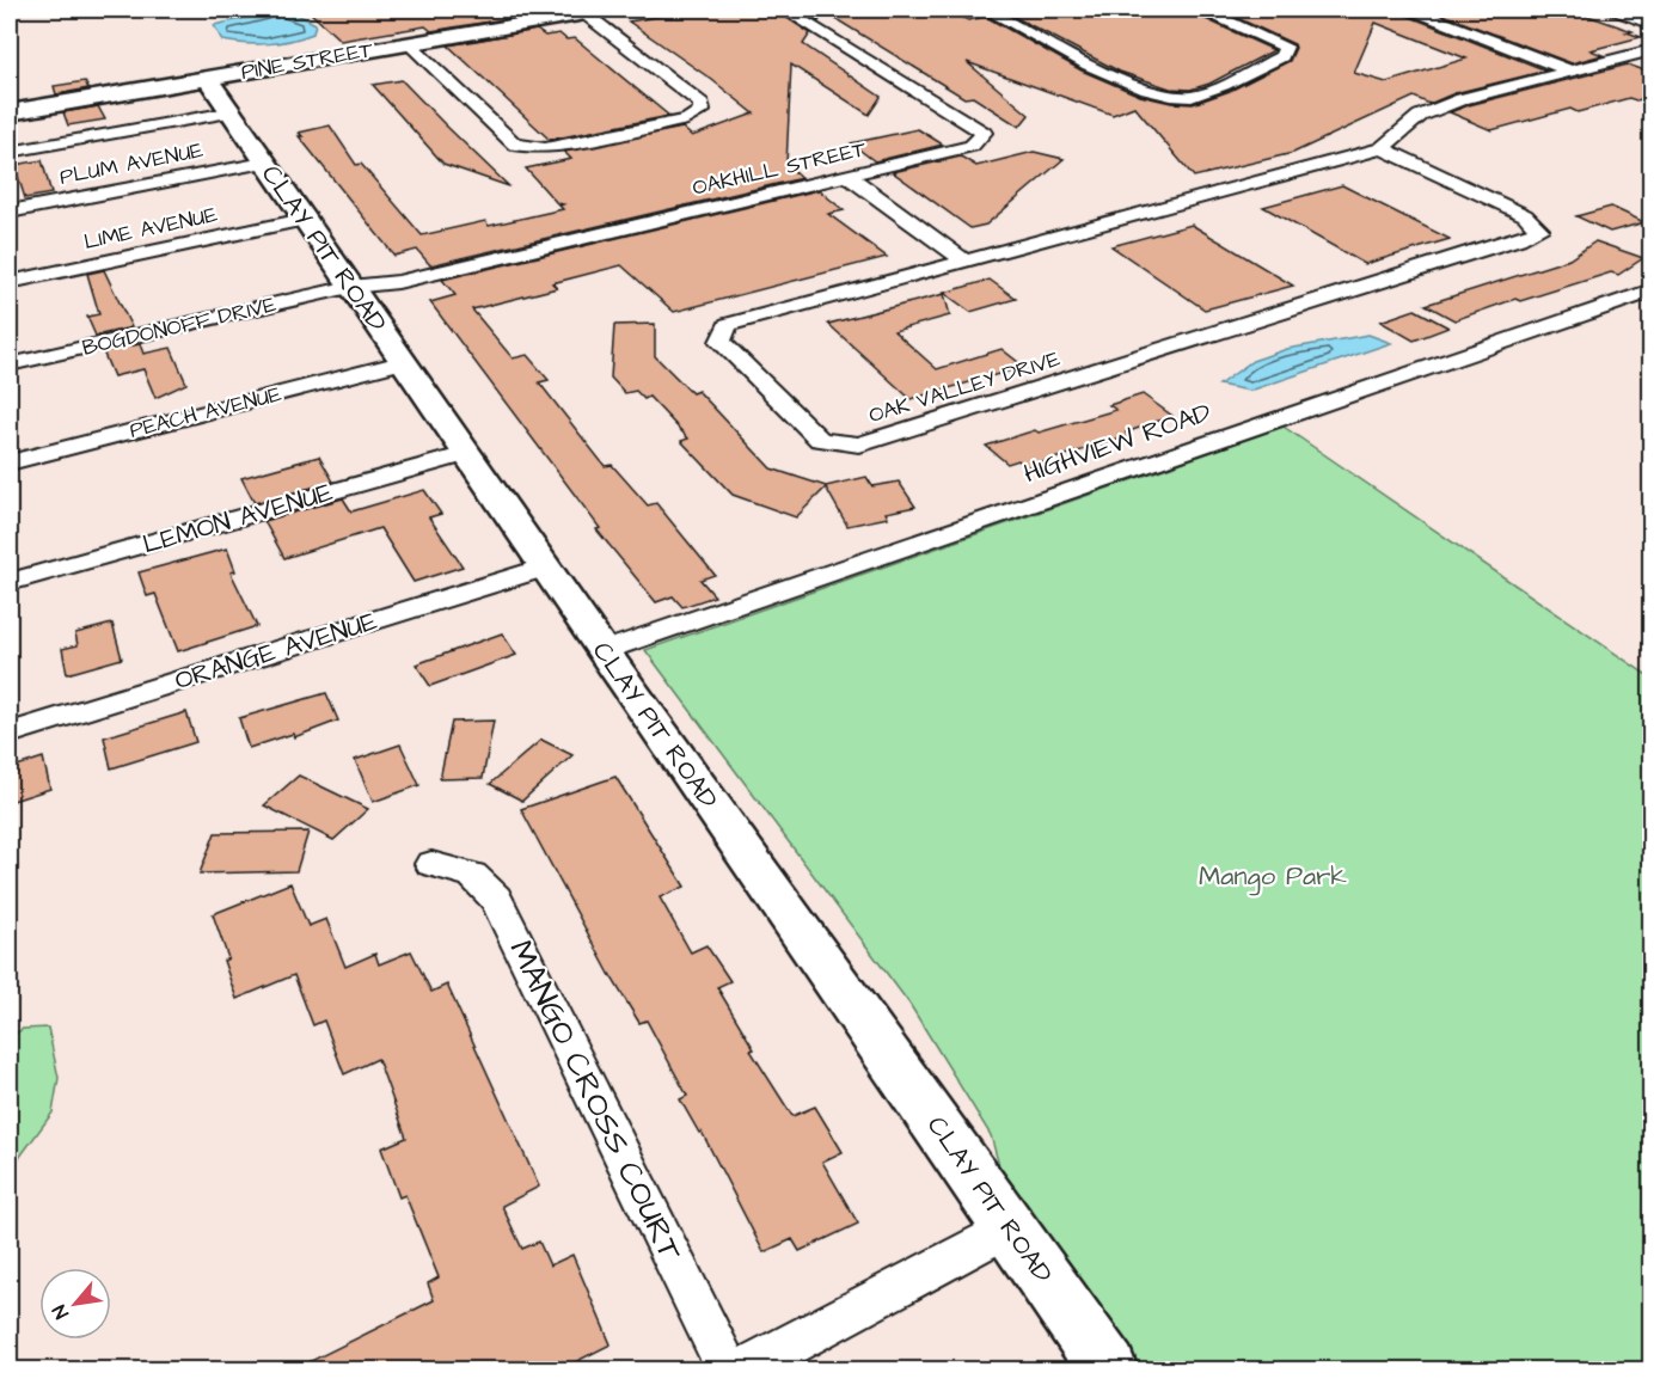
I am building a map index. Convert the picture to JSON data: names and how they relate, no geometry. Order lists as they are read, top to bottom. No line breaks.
{"streets":{"street":["PINE STREET","PLUM AVENUE","OAKHILL STREET","LIME AVENUE","CLAY PIT ROAD","BOGDONOFF DRIVE","OAK VALLEY DRIVE","PEACH AVENUE","HIGHVIEW ROAD","LEMON AVENUE","ORANGE AVENUE","MANGO CROSS COURT"]},"crossings":[["PINE STREET","CLAY PIT ROAD"],["PLUM AVENUE","CLAY PIT ROAD"],["OAKHILL STREET","CLAY PIT ROAD"],["OAKHILL STREET","BOGDONOFF DRIVE"],["LIME AVENUE","CLAY PIT ROAD"],["CLAY PIT ROAD","BOGDONOFF DRIVE"],["CLAY PIT ROAD","PEACH AVENUE"],["CLAY PIT ROAD","HIGHVIEW ROAD"],["CLAY PIT ROAD","LEMON AVENUE"],["CLAY PIT ROAD","ORANGE AVENUE"]],"parks":["Mango Park"],"north":"bottom left"}
